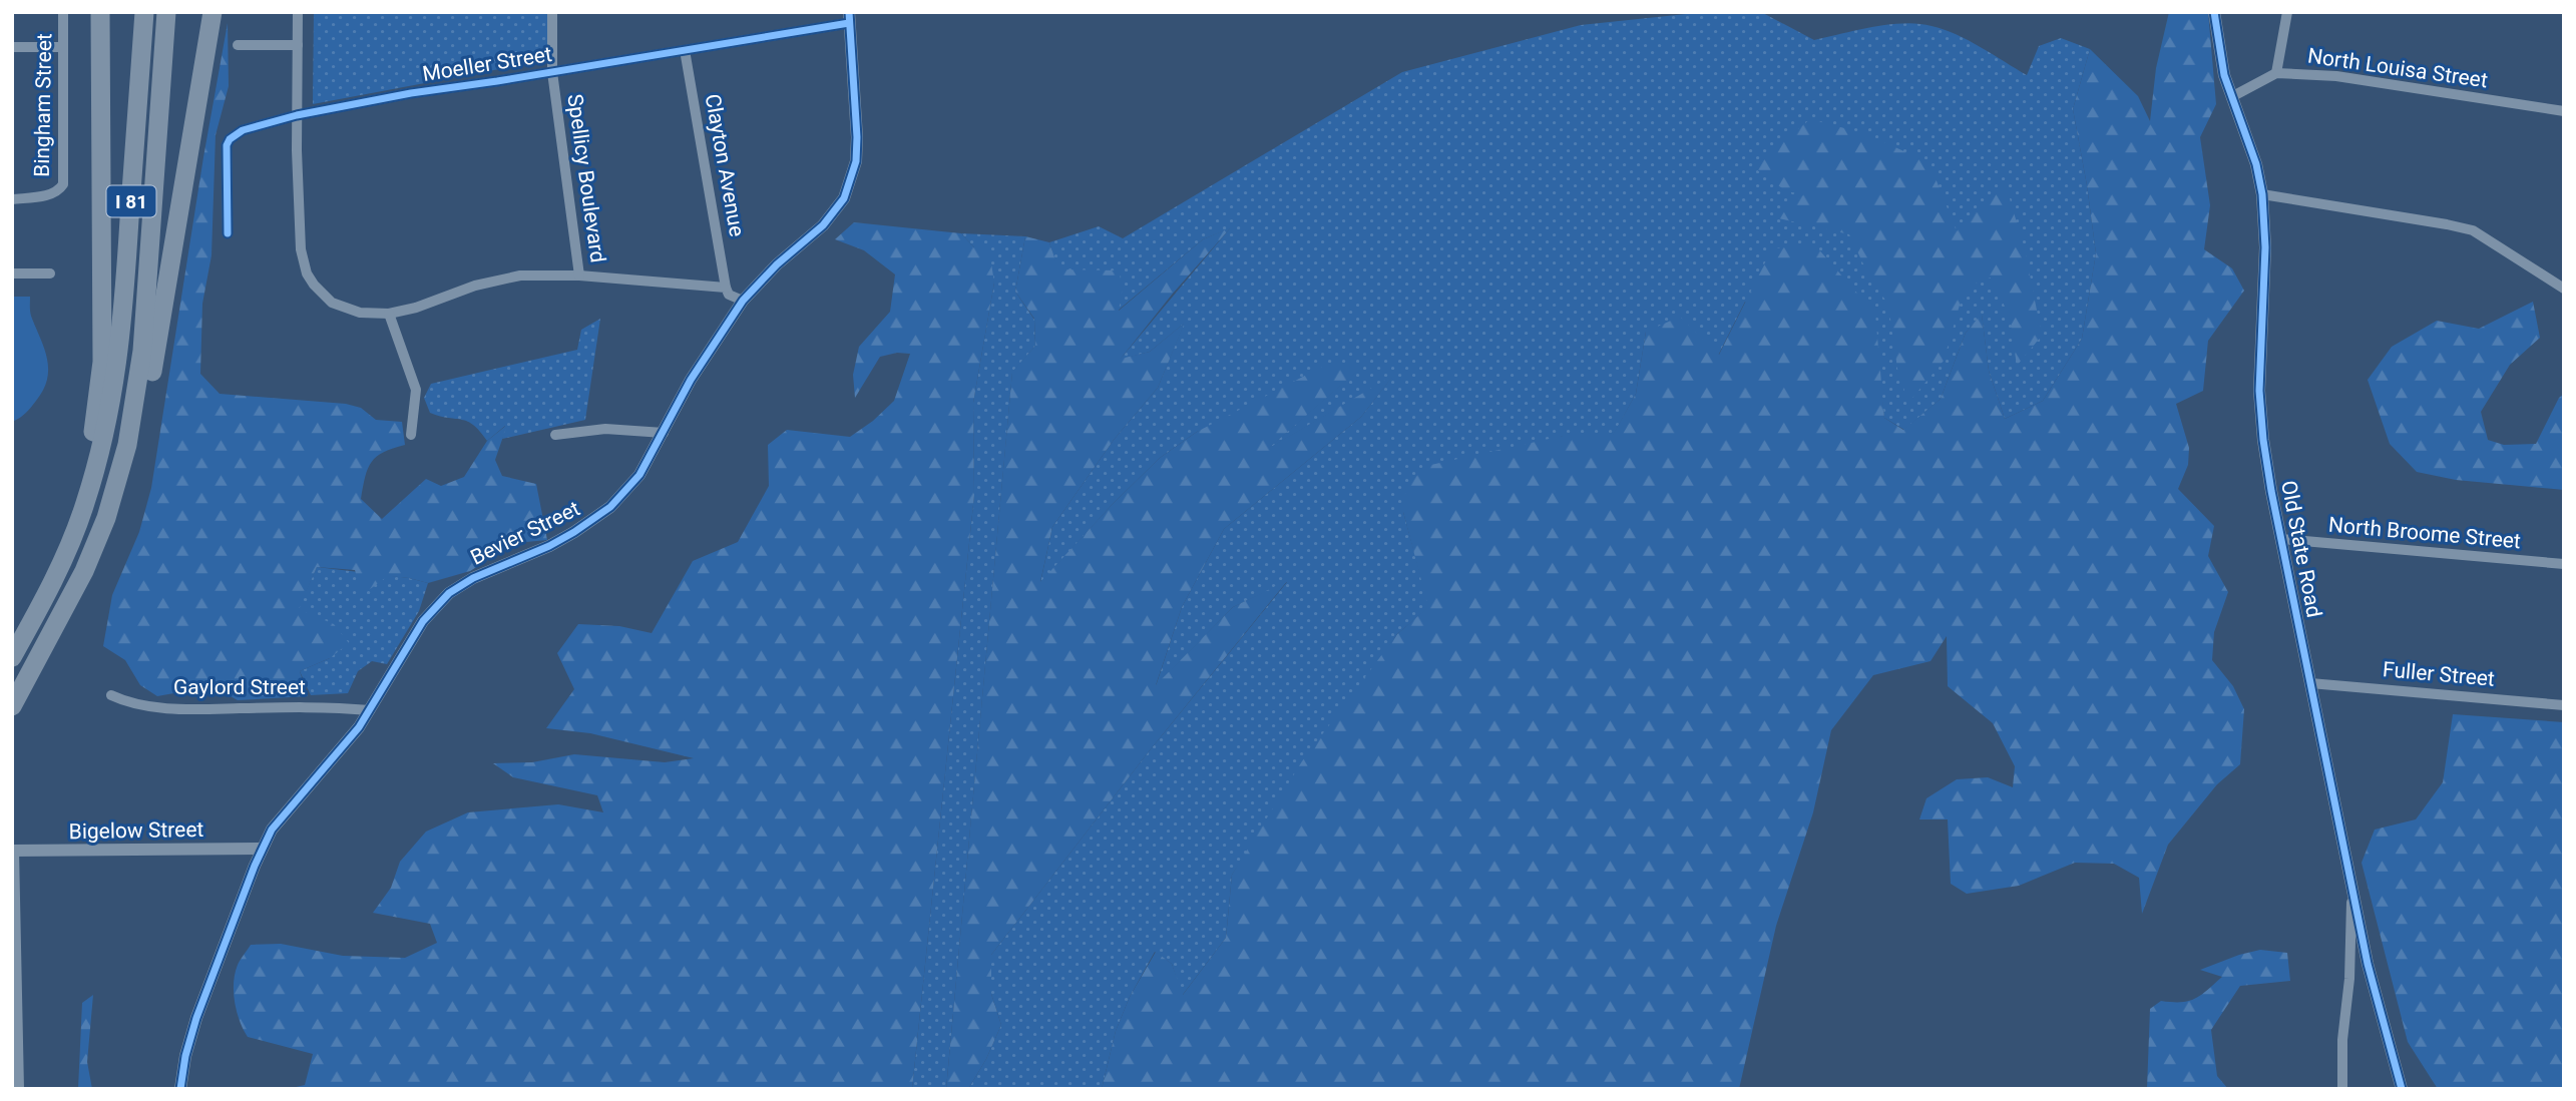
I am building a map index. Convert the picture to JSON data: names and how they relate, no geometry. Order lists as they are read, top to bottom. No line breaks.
{"streets":{"highway":["I 81"],"street":["Moeller Street","North Louisa Street","Bingham Street","Clayton Avenue","Spellicy Boulevard","Bevier Street","North Broome Street","Old State Road","Fuller Street","Gaylord Street","Bigelow Street"]},"crossings":[["Moeller Street","Clayton Avenue"],["Moeller Street","Spellicy Boulevard"],["Moeller Street","Bevier Street"],["North Louisa Street","Old State Road"],["Bevier Street","Gaylord Street"],["Bevier Street","Bigelow Street"],["North Broome Street","Old State Road"],["Old State Road","Fuller Street"]]}
